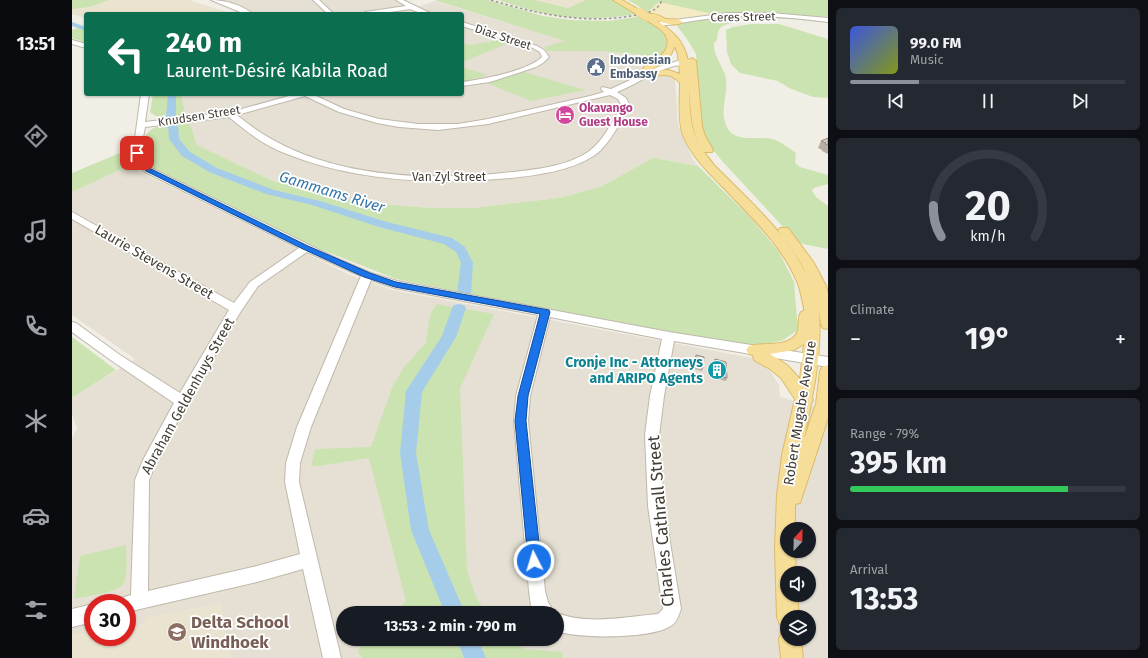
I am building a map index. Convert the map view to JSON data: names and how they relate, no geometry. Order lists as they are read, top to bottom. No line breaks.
{"streets":{"main road":["Robert Mugabe Avenue"],"street":["Ceres Street","Diaz Street","Knudsen Street","Van Zyl Street","Laurie Stevens Street","Abraham Geldenhuys Street","Charles Cathrall Street"]},"crossings":[["Ceres Street","Robert Mugabe Avenue"],["Knudsen Street","Van Zyl Street"],["Laurie Stevens Street","Abraham Geldenhuys Street"]],"water":["Gammams River"],"places":{"public building":["Indonesian Embassy"],"hotel":["Okavango Guest House"],"building":["Cronje Inc - Attorneys and ARIPO Agents"],"school or university":["Delta School Windhoek"]},"north":"top","page":{"tabs":"13:51","turn":["240 m","Laurent-Désiré Kabila Road"],"song":["99.0 FM","Music"],"tile":["Climate",["Range · 79%","395 km"],["Arrival","13:53"]],"heat":["−","19°","+"],"limit":"30","trip":"13:53 · 2 min · 790 m","gauge":["20","km/h"]}}
